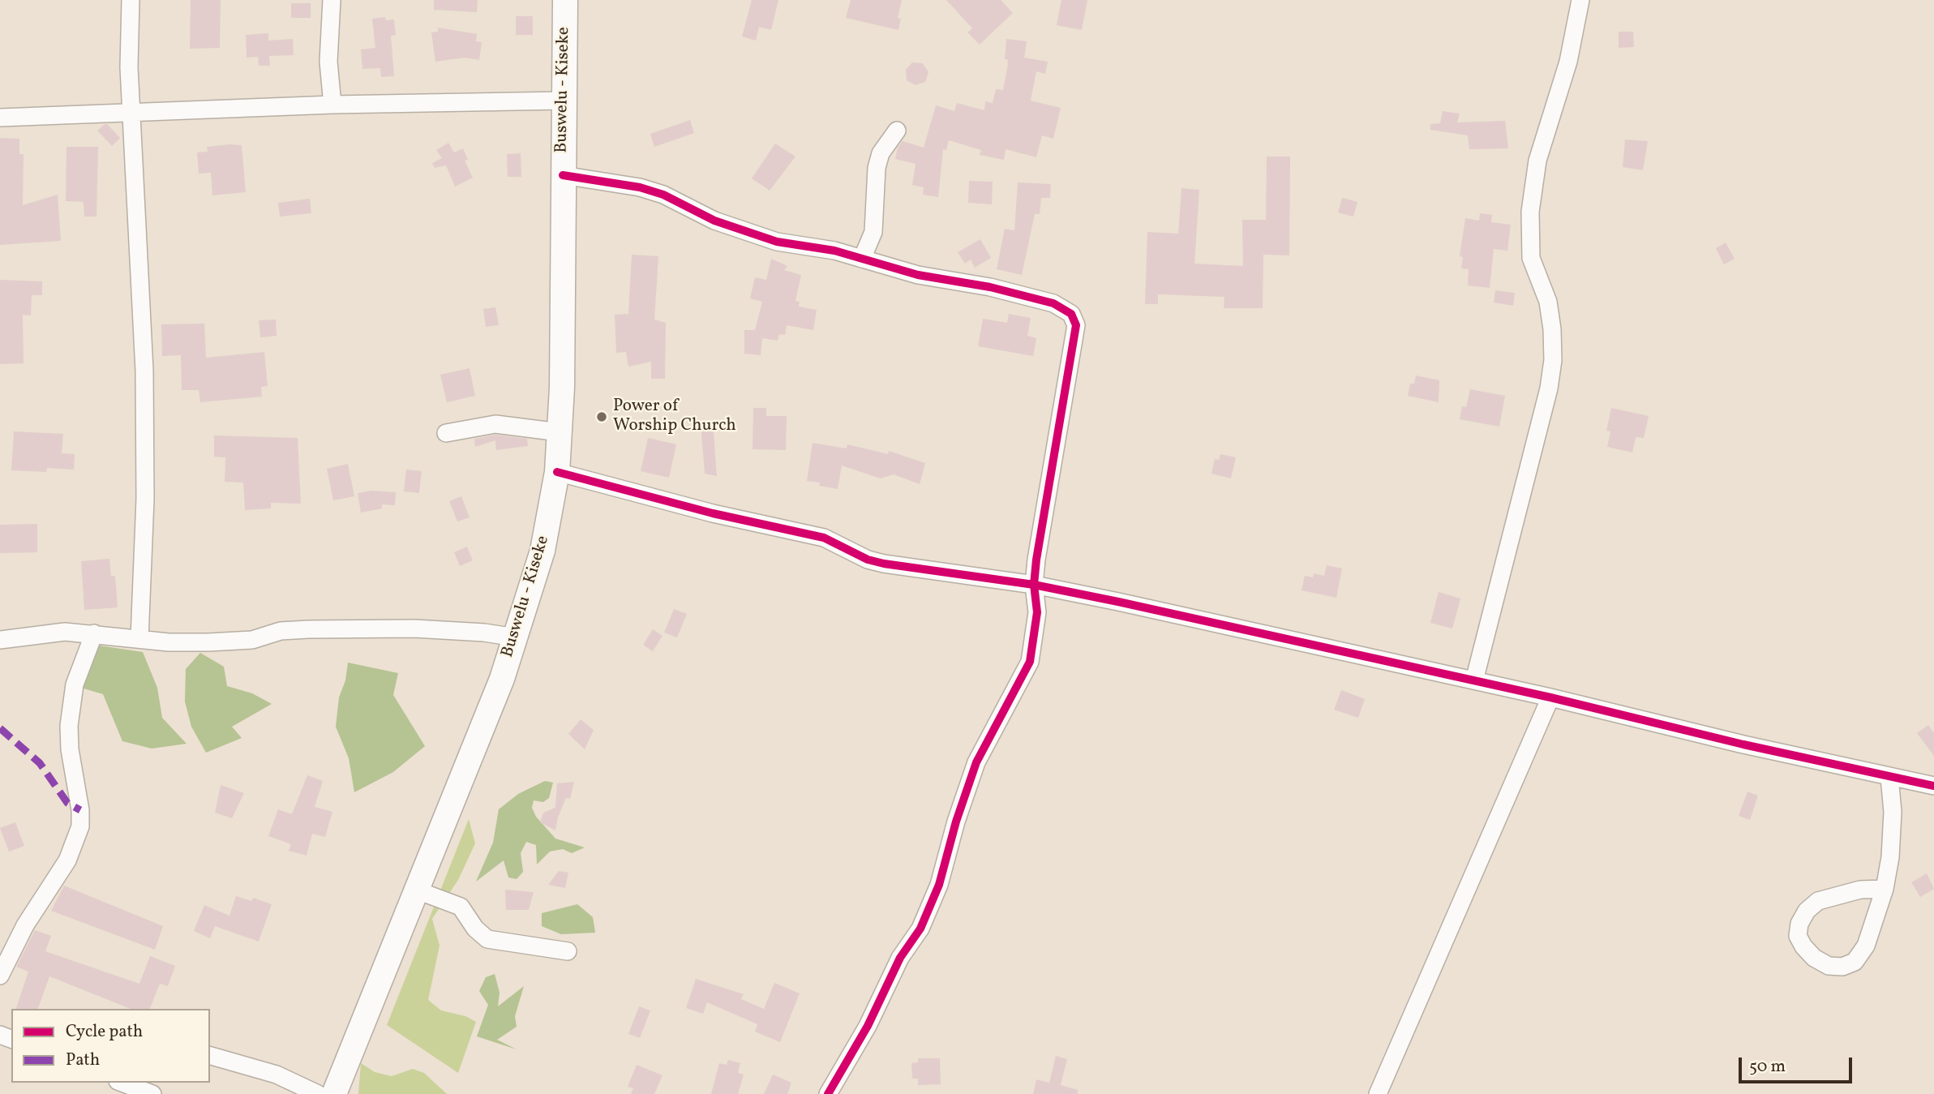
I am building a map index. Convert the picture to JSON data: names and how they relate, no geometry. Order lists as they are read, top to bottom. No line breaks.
{"streets":{"main road":["Buswelu - Kiseke"]},"places":["Power of Worship Church"],"legend":["Cycle path","Path"],"scale_bar":"50 m"}
